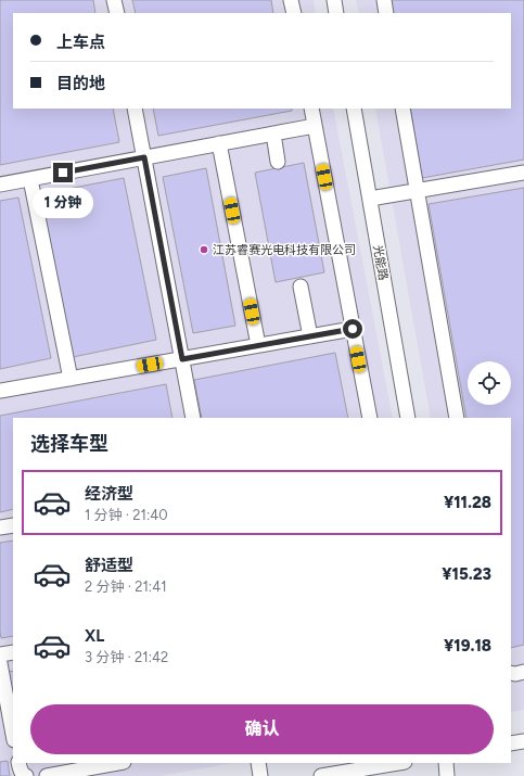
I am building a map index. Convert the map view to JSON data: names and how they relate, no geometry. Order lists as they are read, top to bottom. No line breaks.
{"streets":{"street":["光能路"]},"places":["江苏睿赛光电科技有限公司"],"page":{"banner":["上车点","目的地"],"bubble":"1 分钟","heading":"选择车型","list":[{"name":"经济型","note":"1 分钟 · 21:40","value":"¥11.28"},{"name":"舒适型","note":"2 分钟 · 21:41","value":"¥15.23"},{"name":"XL","note":"3 分钟 · 21:42","value":"¥19.18"}],"buttons":"确认"}}
